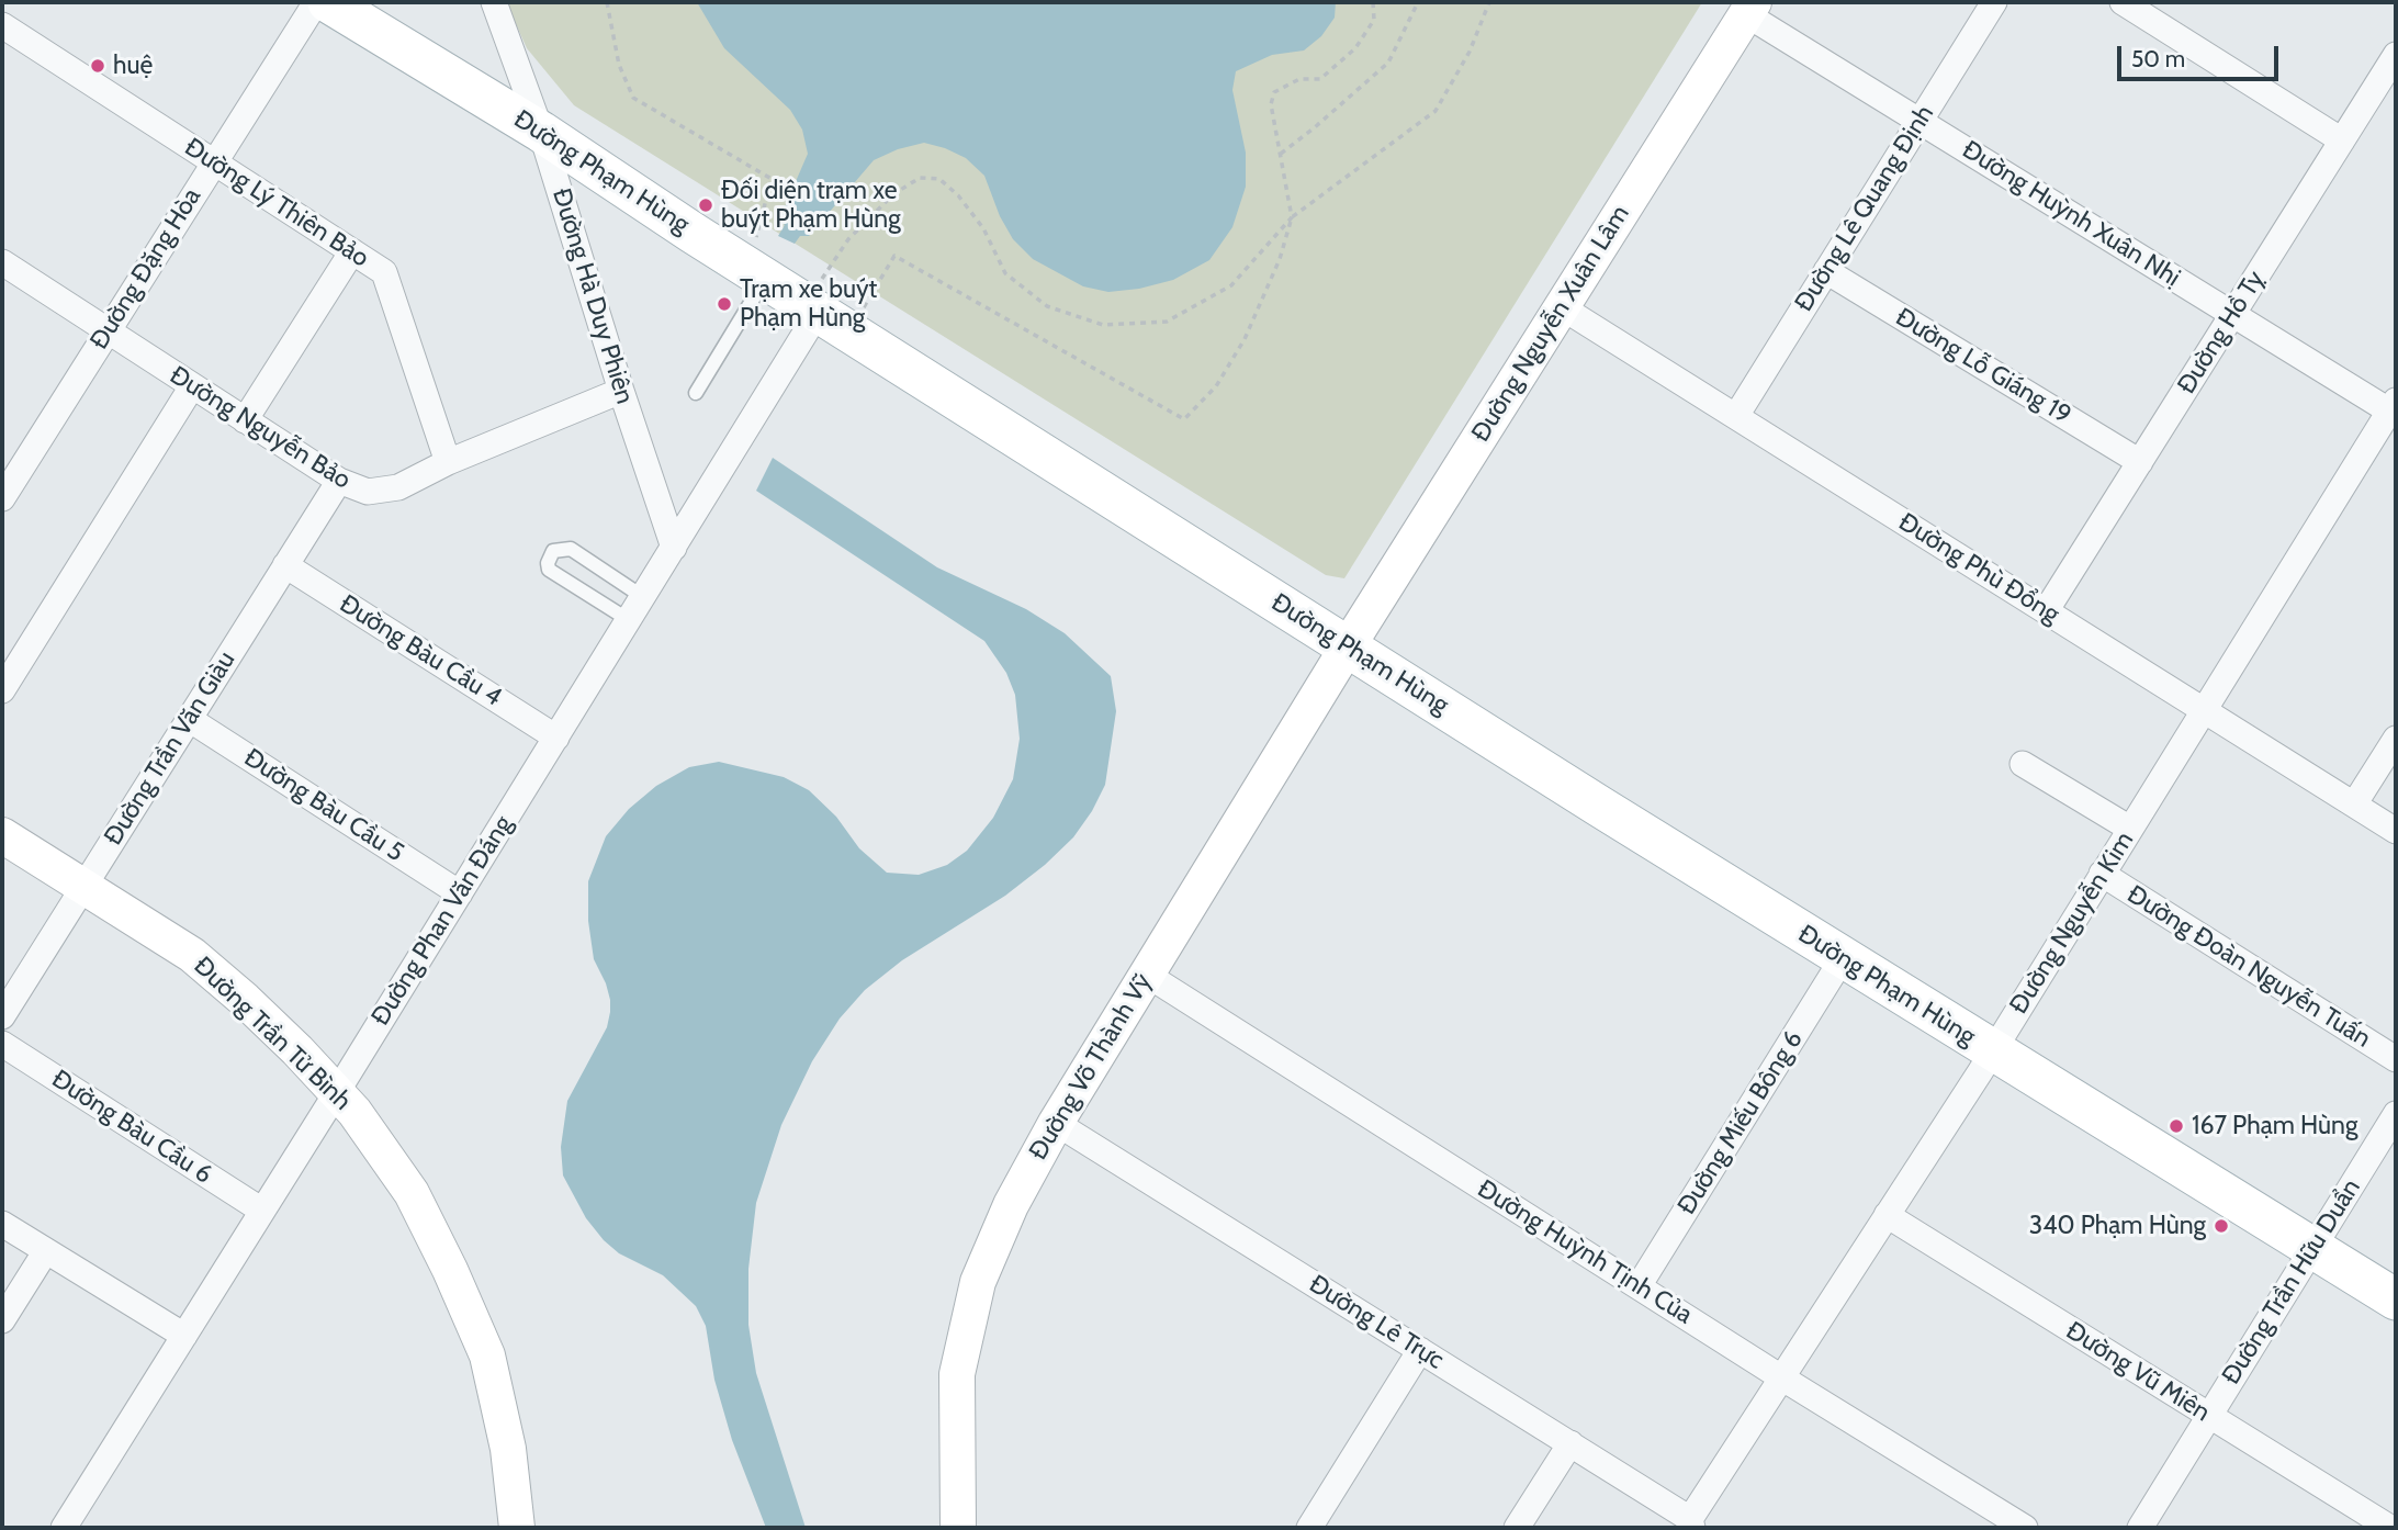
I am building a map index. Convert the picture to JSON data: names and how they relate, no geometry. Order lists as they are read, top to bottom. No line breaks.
{"streets":{"main road":["Đường Phạm Hùng"],"street":["Đường Lý Thiên Bảo","Đường Lê Quang Định","Đường Huỳnh Xuân Nhị","Đường Đặng Hòa","Đường Hà Duy Phiên","Đường Nguyễn Xuân Lâm","Đường Hồ Tỵ","Đường Lỗ Giáng 19","Đường Nguyễn Bảo","Đường Phù Đổng","Đường Bàu Cầu 4","Đường Trần Văn Giàu","Đường Bàu Cầu 5","Đường Phan Văn Đáng","Đường Nguyễn Kim","Đường Đoàn Nguyễn Tuấn","Đường Trần Tử Bình","Đường Võ Thành Vỹ","Đường Miếu Bông 6","Đường Bàu Cầu 6","Đường Huỳnh Tịnh Của","Đường Trần Hữu Duẩn","Đường Lê Trực","Đường Vũ Miên"]},"crossings":[["Đường Phạm Hùng","Đường Hà Duy Phiên"],["Đường Phạm Hùng","Đường Nguyễn Xuân Lâm"],["Đường Phạm Hùng","Đường Phan Văn Đáng"],["Đường Phạm Hùng","Đường Nguyễn Kim"],["Đường Phạm Hùng","Đường Võ Thành Vỹ"],["Đường Phạm Hùng","Đường Miếu Bông 6"],["Đường Phạm Hùng","Đường Trần Hữu Duẩn"],["Đường Lý Thiên Bảo","Đường Đặng Hòa"],["Đường Lý Thiên Bảo","Đường Nguyễn Bảo"],["Đường Lê Quang Định","Đường Huỳnh Xuân Nhị"],["Đường Lê Quang Định","Đường Lỗ Giáng 19"],["Đường Lê Quang Định","Đường Phù Đổng"],["Đường Huỳnh Xuân Nhị","Đường Nguyễn Xuân Lâm"],["Đường Huỳnh Xuân Nhị","Đường Hồ Tỵ"],["Đường Huỳnh Xuân Nhị","Đường Nguyễn Kim"],["Đường Đặng Hòa","Đường Nguyễn Bảo"],["Đường Hà Duy Phiên","Đường Nguyễn Bảo"],["Đường Hà Duy Phiên","Đường Phan Văn Đáng"],["Đường Nguyễn Xuân Lâm","Đường Phù Đổng"],["Đường Nguyễn Xuân Lâm","Đường Võ Thành Vỹ"],["Đường Hồ Tỵ","Đường Lỗ Giáng 19"],["Đường Hồ Tỵ","Đường Phù Đổng"],["Đường Nguyễn Bảo","Đường Trần Văn Giàu"],["Đường Phù Đổng","Đường Nguyễn Kim"],["Đường Bàu Cầu 4","Đường Trần Văn Giàu"],["Đường Bàu Cầu 4","Đường Phan Văn Đáng"],["Đường Trần Văn Giàu","Đường Bàu Cầu 5"],["Đường Trần Văn Giàu","Đường Trần Tử Bình"],["Đường Bàu Cầu 5","Đường Phan Văn Đáng"],["Đường Phan Văn Đáng","Đường Trần Tử Bình"],["Đường Phan Văn Đáng","Đường Bàu Cầu 6"],["Đường Nguyễn Kim","Đường Đoàn Nguyễn Tuấn"],["Đường Nguyễn Kim","Đường Huỳnh Tịnh Của"],["Đường Nguyễn Kim","Đường Lê Trực"],["Đường Nguyễn Kim","Đường Vũ Miên"],["Đường Võ Thành Vỹ","Đường Huỳnh Tịnh Của"],["Đường Võ Thành Vỹ","Đường Lê Trực"],["Đường Miếu Bông 6","Đường Huỳnh Tịnh Của"],["Đường Trần Hữu Duẩn","Đường Vũ Miên"]],"places":["huệ","Đối diện trạm xe buýt Phạm Hùng","Trạm xe buýt Phạm Hùng","167 Phạm Hùng","340 Phạm Hùng"],"scale_bar":"50 m"}
